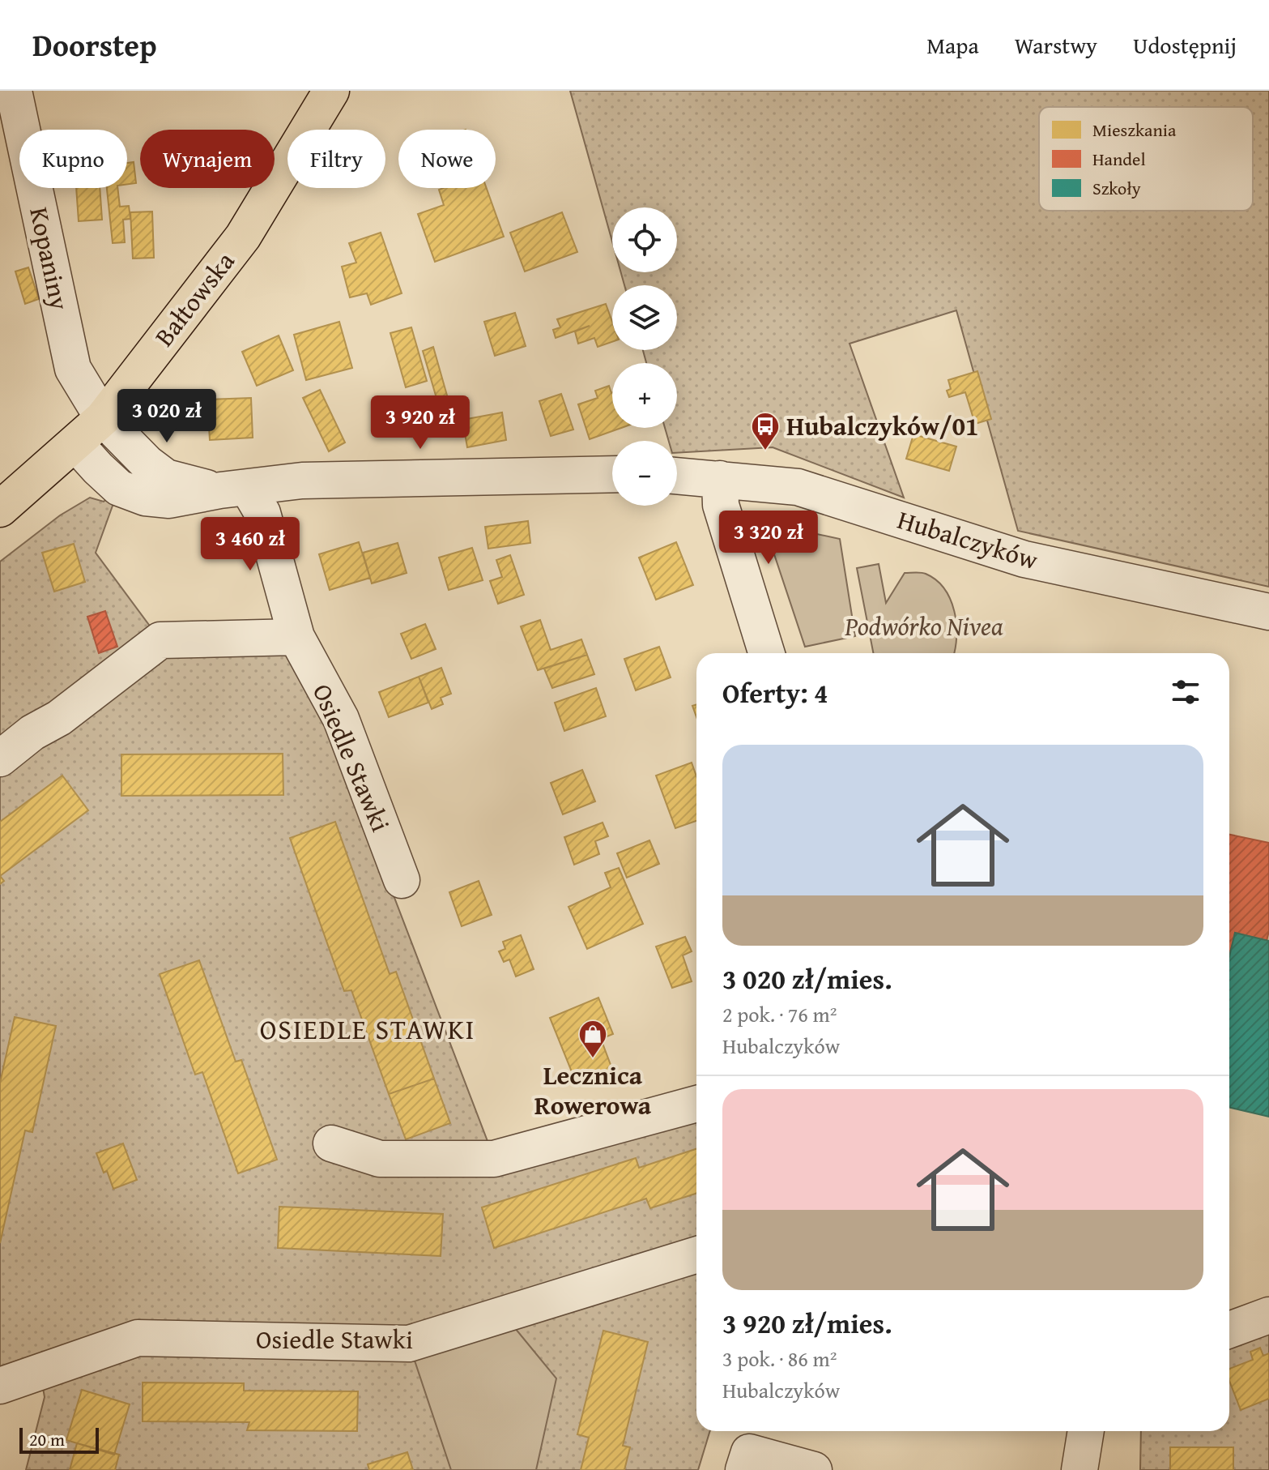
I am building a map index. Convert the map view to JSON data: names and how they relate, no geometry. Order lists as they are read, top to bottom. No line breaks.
{"streets":{"main road":["Bałtowska"],"street":["Kopaniny","Hubalczyków","Osiedle Stawki"]},"crossings":[["Kopaniny","Bałtowska"]],"districts":["OSIEDLE STAWKI"],"parks":["Podwórko Nivea"],"places":{"bus stop":["Hubalczyków/01"],"shop":["Lecznica Rowerowa"]},"legend":["Mieszkania","Handel","Szkoły"],"scale_bar":"20 m","page":{"header":"Doorstep","nav":["Mapa","Warstwy","Udostępnij"],"chip":["Kupno","Wynajem","Filtry","Nowe"],"map_buttons":["+","−"],"price":["3 020 zł","3 920 zł","3 320 zł","3 460 zł"],"heading":"Oferty: 4","list":[{"name":"3 020 zł/mies.","note":"2 pok. · 76 m² · Hubalczyków"},{"name":"3 920 zł/mies.","note":"3 pok. · 86 m² · Hubalczyków"}],"scale":"20 m"}}
